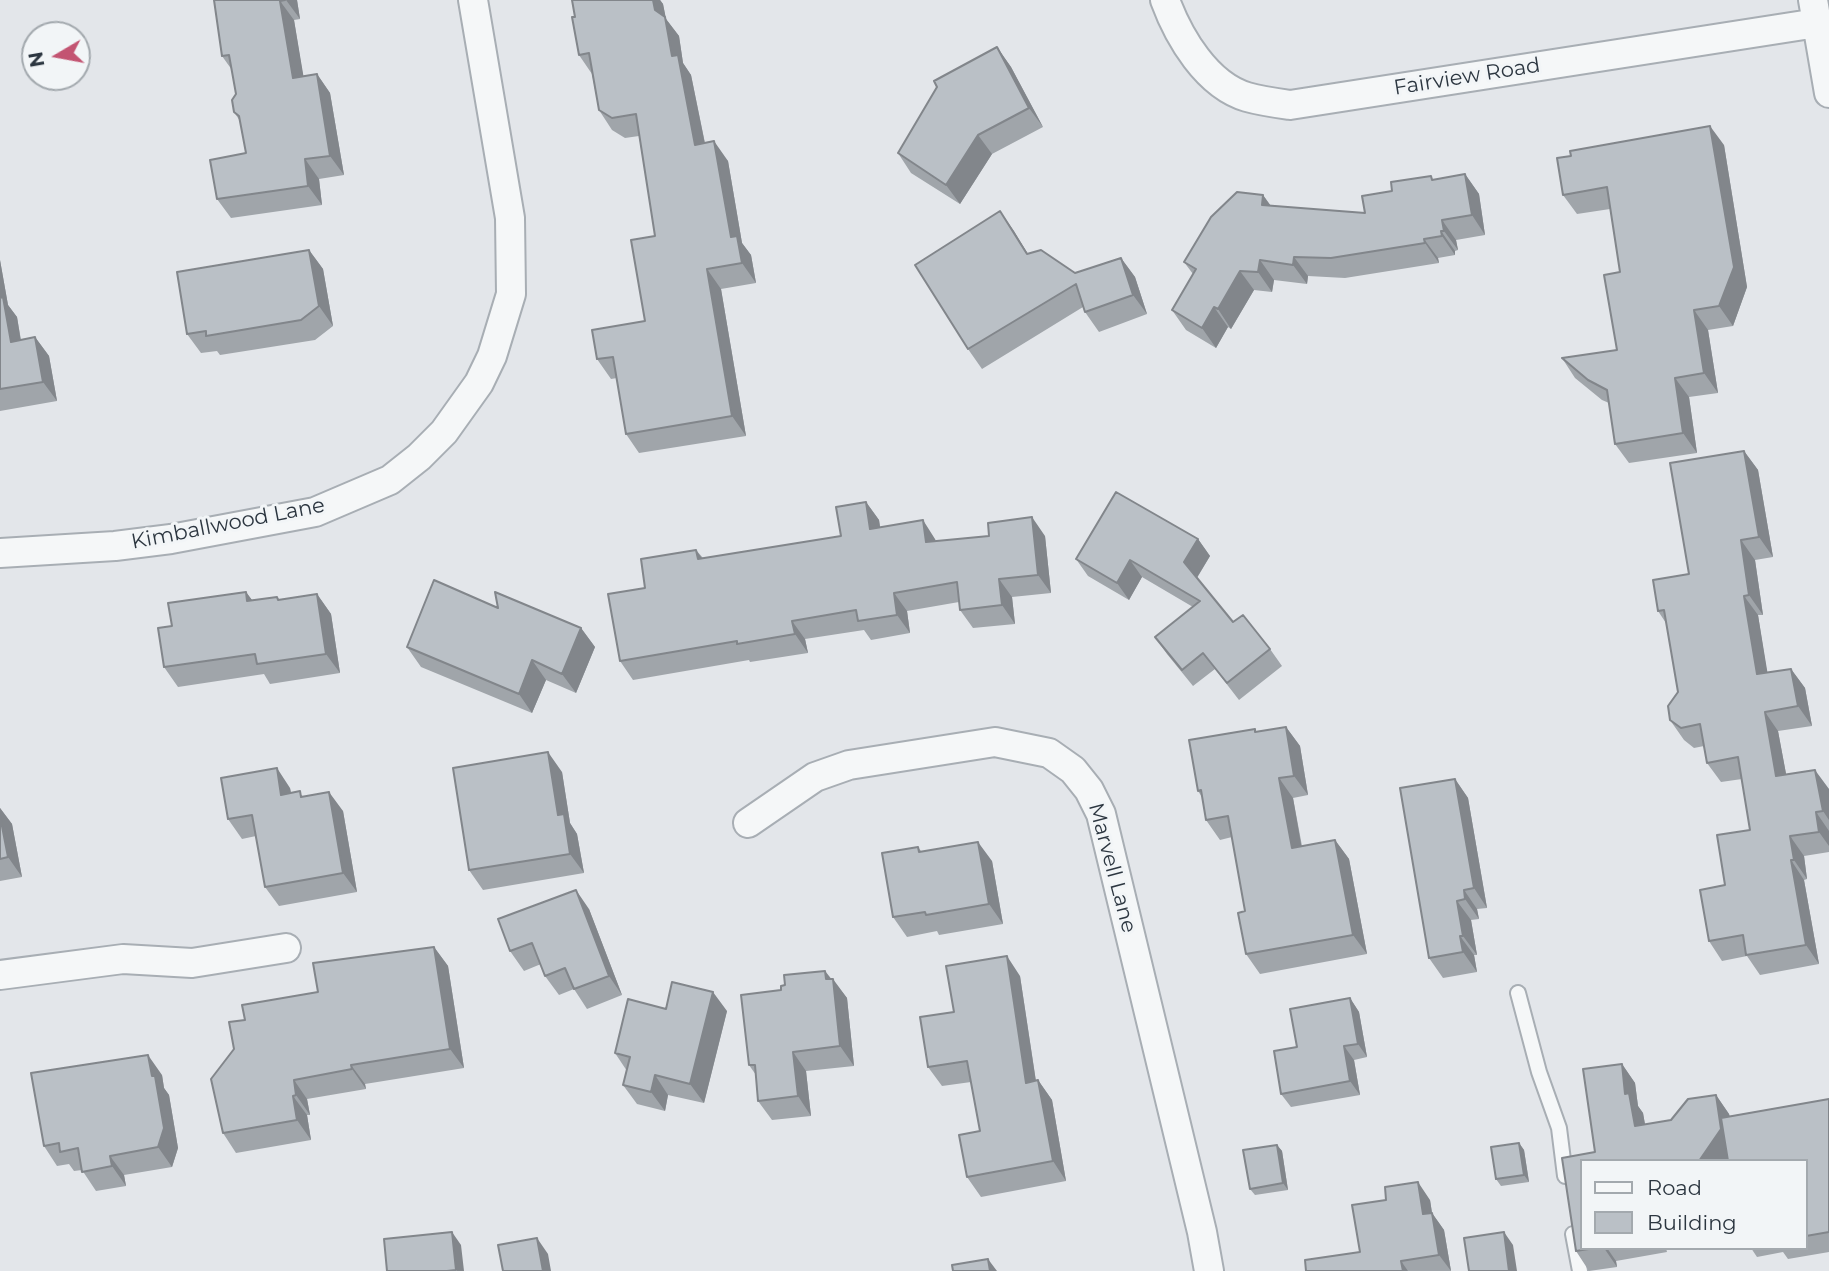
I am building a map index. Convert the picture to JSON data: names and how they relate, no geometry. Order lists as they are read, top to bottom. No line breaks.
{"streets":{"street":["Fairview Road","Kimballwood Lane","Marvell Lane"]},"legend":["Road","Building"],"north":"left"}
